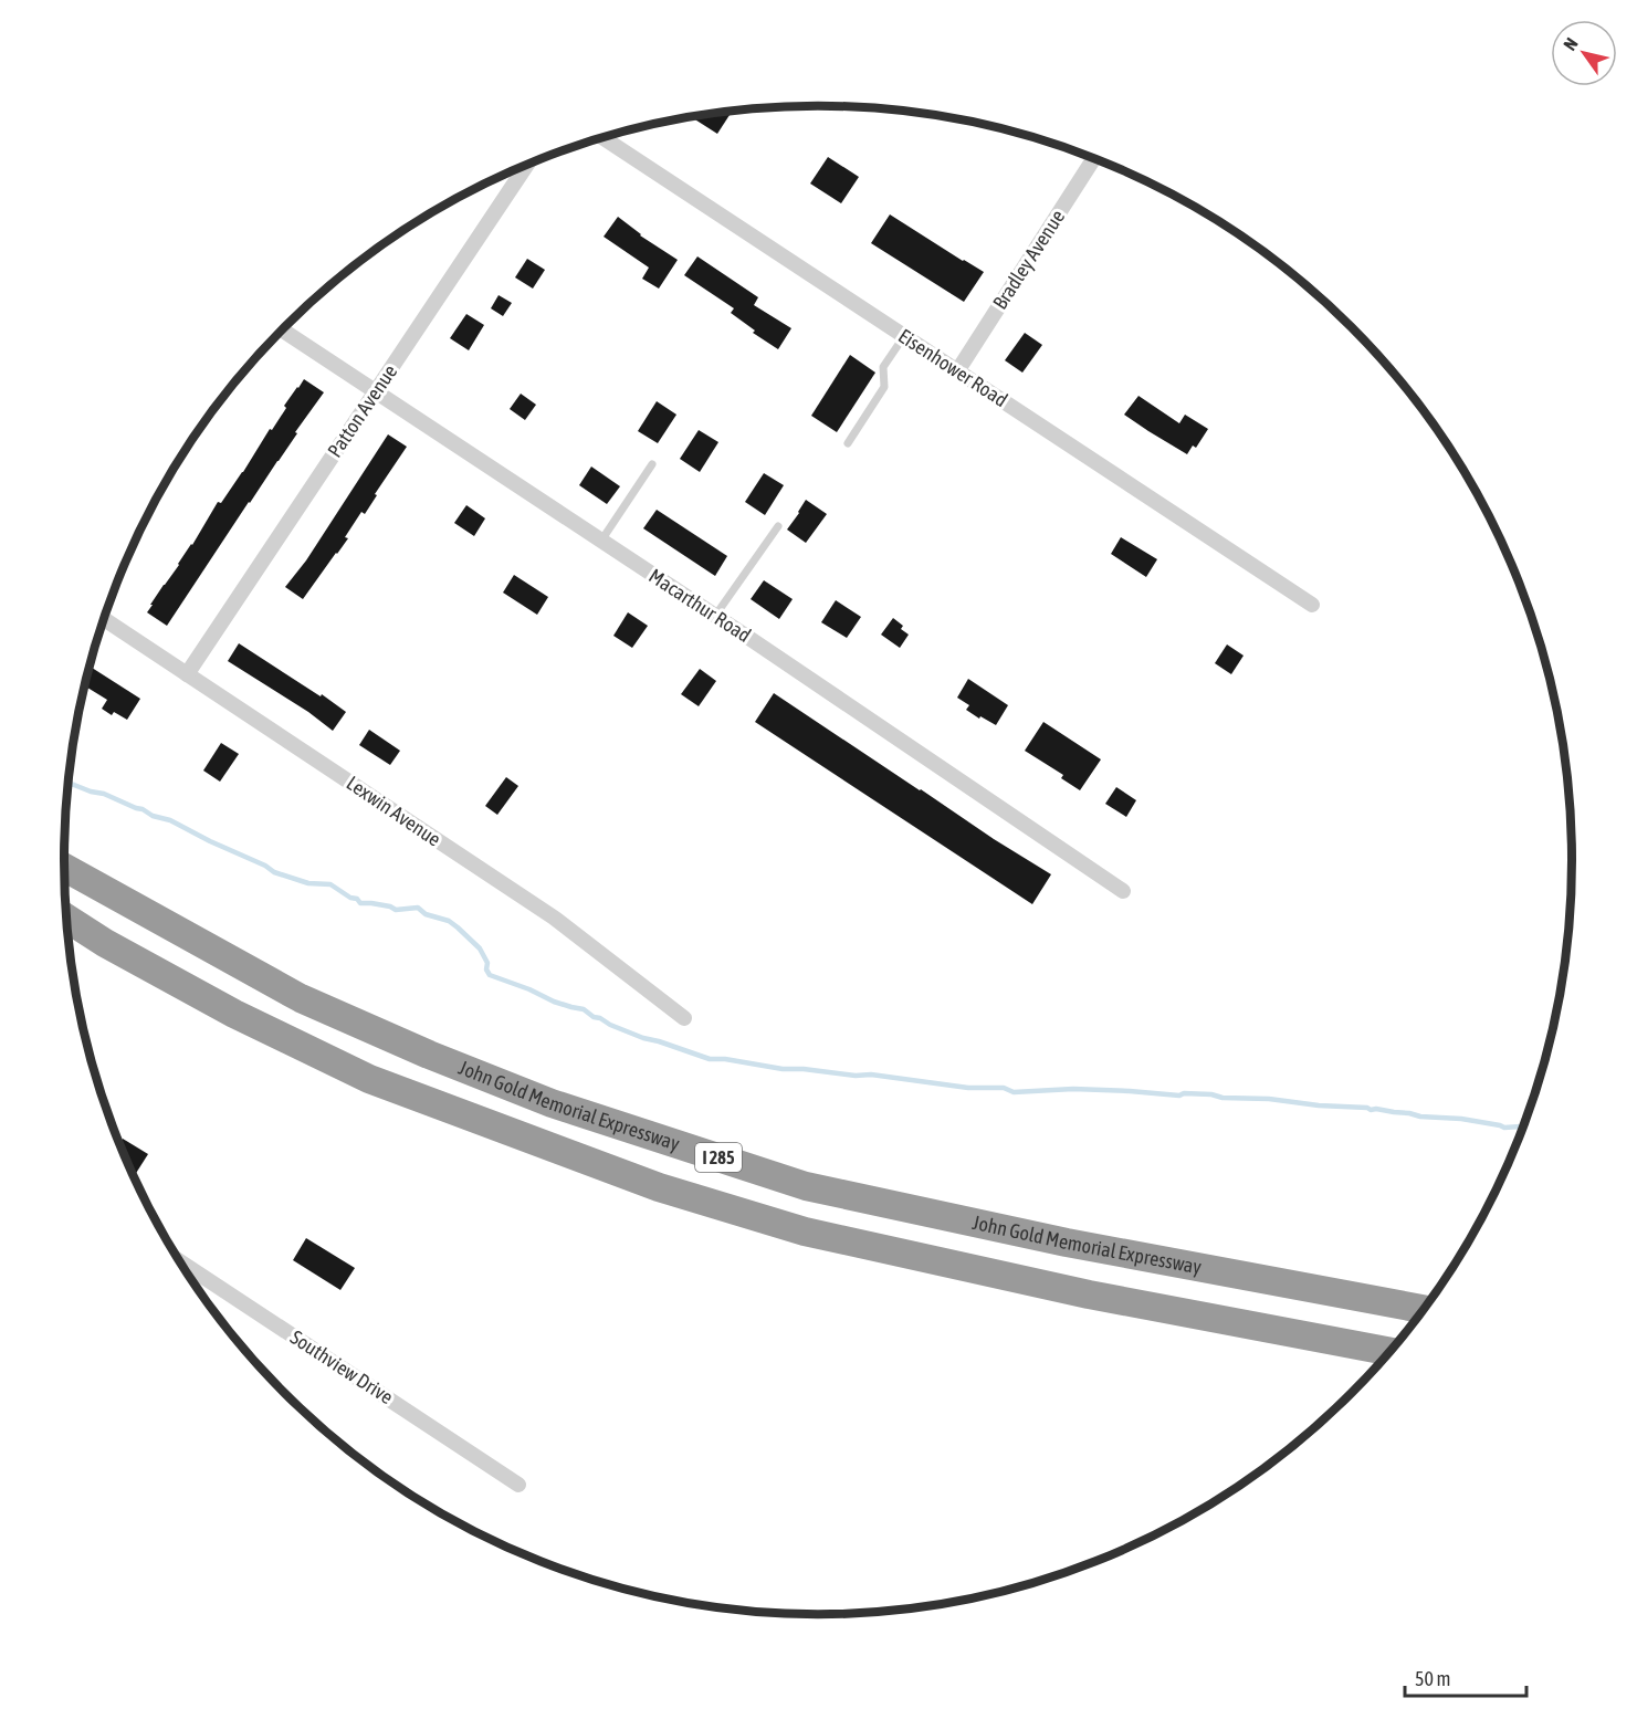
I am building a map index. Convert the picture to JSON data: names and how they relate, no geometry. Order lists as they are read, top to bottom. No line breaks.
{"streets":{"highway":["John Gold Memorial Expressway","I 285"],"street":["Bradley Avenue","Eisenhower Road","Patton Avenue","Macarthur Road","Lexwin Avenue","Southview Drive"]},"crossings":[["Bradley Avenue","Eisenhower Road"],["Patton Avenue","Macarthur Road"],["Patton Avenue","Lexwin Avenue"]],"scale_bar":"50 m","north":"top left"}
